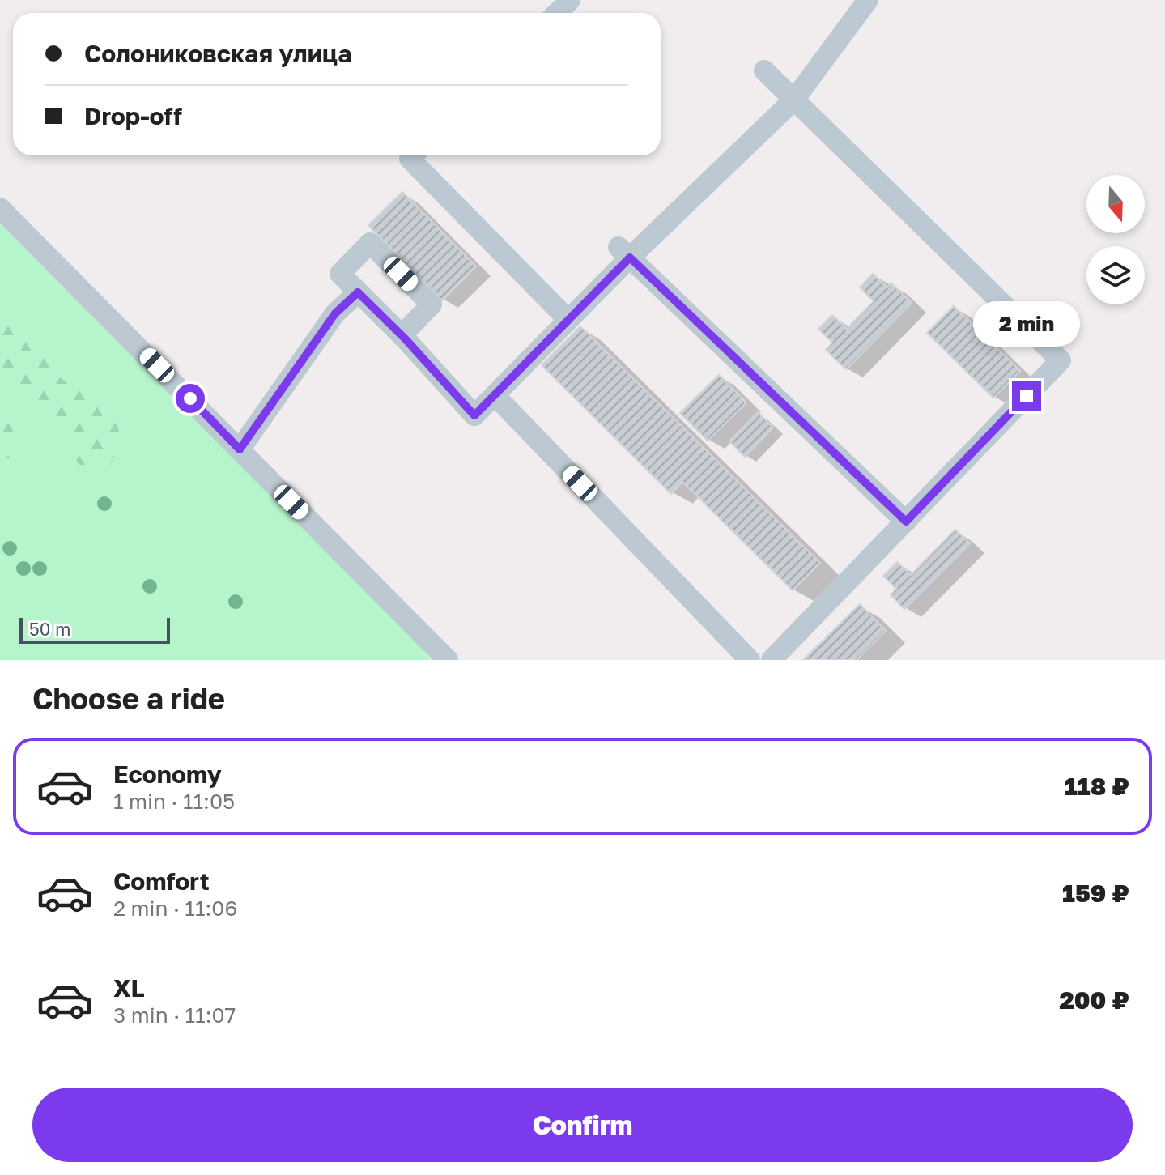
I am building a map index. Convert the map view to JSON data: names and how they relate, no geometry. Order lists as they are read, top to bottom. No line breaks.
{"scale_bar":"50 m","north":"bottom","page":{"banner":["Солониковская улица","Drop-off"],"bubble":"2 min","scale":"50 m","heading":"Choose a ride","list":[{"name":"Economy","note":"1 min · 11:05","value":"118 ₽"},{"name":"Comfort","note":"2 min · 11:06","value":"159 ₽"},{"name":"XL","note":"3 min · 11:07","value":"200 ₽"}],"buttons":"Confirm"}}
